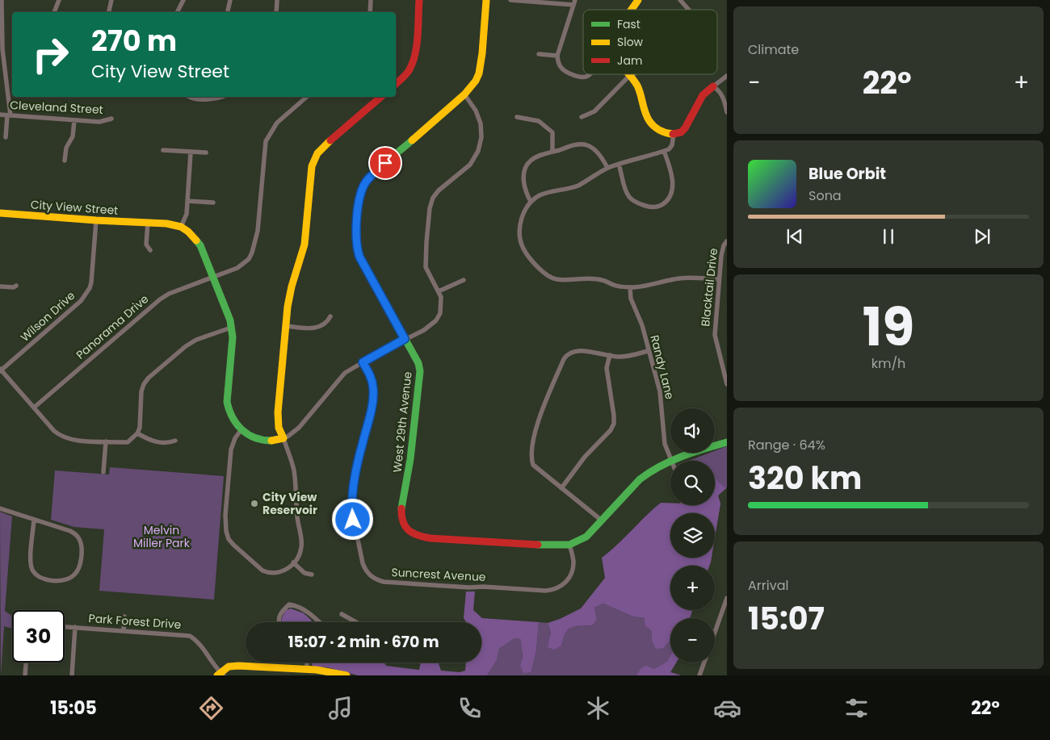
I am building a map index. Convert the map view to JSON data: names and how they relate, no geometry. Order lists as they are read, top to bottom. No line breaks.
{"streets":{"street":["Cleveland Street","City View Street","Blacktail Drive","Wilson Drive","Panorama Drive","Randy Lane","West 29th Avenue","Suncrest Avenue","Park Forest Drive"]},"crossings":[["City View Street","Wilson Drive"],["West 29th Avenue","Suncrest Avenue"]],"parks":["Melvin Miller Park"],"places":["City View Reservoir"],"legend":["Fast","Slow","Jam"],"page":{"tile":["Climate",["19","km/h"],["Range · 64%","320 km"],["Arrival","15:07"]],"turn":["270 m","City View Street"],"heat":["−","22°","+"],"song":["Blue Orbit","Sona"],"map_buttons":["+","−"],"limit":"30","trip":"15:07 · 2 min · 670 m","tabs":["15:05","22°"]}}
